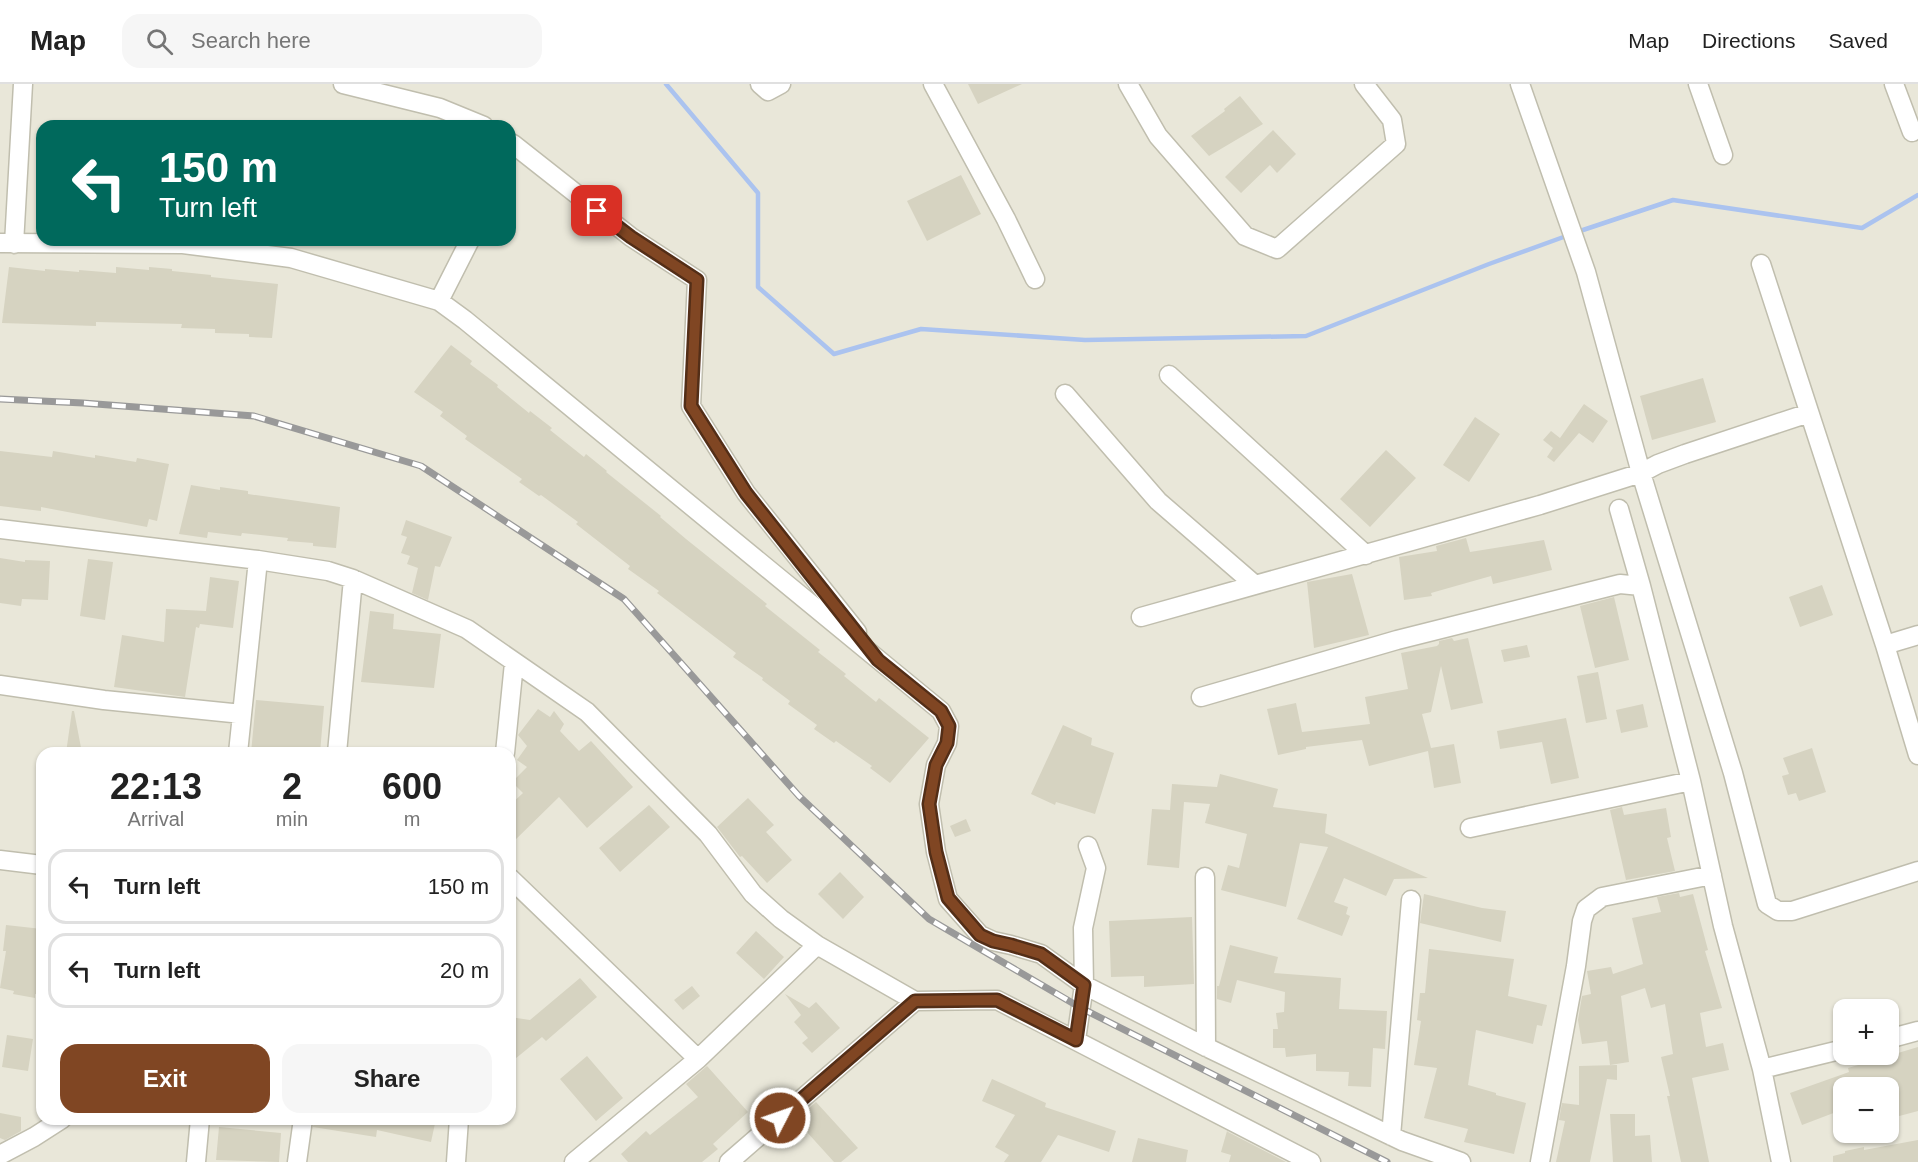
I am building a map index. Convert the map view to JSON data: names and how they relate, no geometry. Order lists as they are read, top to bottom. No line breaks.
{"page":{"header":"Map","search":"Search here","nav":["Map","Directions","Saved"],"turn":["150 m","Turn left"],"eta":["22:13","Arrival","2","min","600","m"],"list":[{"name":"Turn left","value":"150 m"},{"name":"Turn left","value":"20 m"}],"map_buttons":["+","−"],"buttons":["Exit","Share"]}}
